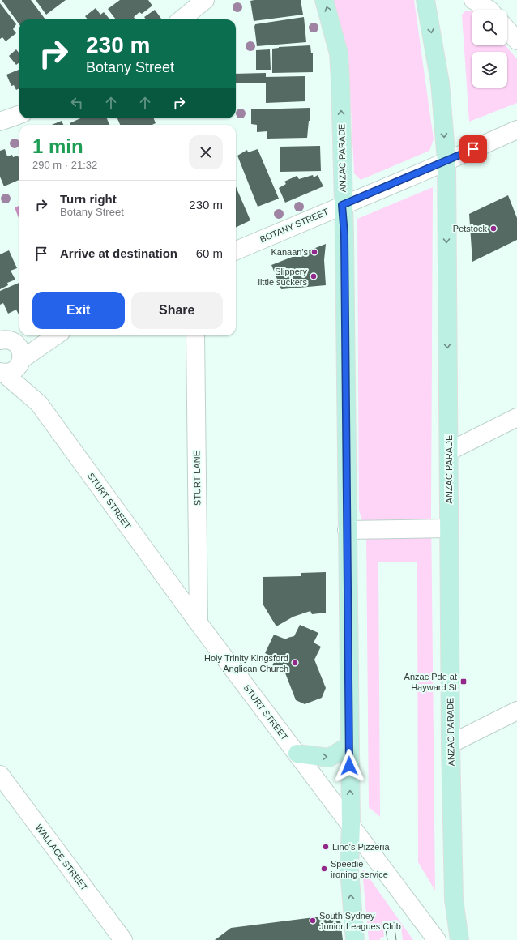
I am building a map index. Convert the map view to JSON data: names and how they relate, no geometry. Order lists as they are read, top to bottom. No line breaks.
{"streets":{"main road":["ANZAC PARADE"],"street":["BOTANY STREET","STURT LANE","STURT STREET","WALLACE STREET"]},"crossings":[["ANZAC PARADE","BOTANY STREET"],["ANZAC PARADE","STURT STREET"],["STURT LANE","STURT STREET"]],"places":{"other":["Petstock","Kanaan's","Slippery little suckers","Holy Trinity Kingsford Anglican Church","Lino's Pizzeria","Speedie ironing service","South Sydney Junior Leagues Club"],"transit":["Anzac Pde at Hayward St"]},"page":{"turn":["230 m","Botany Street"],"heading":["1 min","290 m · 21:32"],"list":[{"name":"Turn right","note":"Botany Street","value":"230 m"},{"name":"Arrive at destination","value":"60 m"}],"buttons":["Exit","Share"]}}
